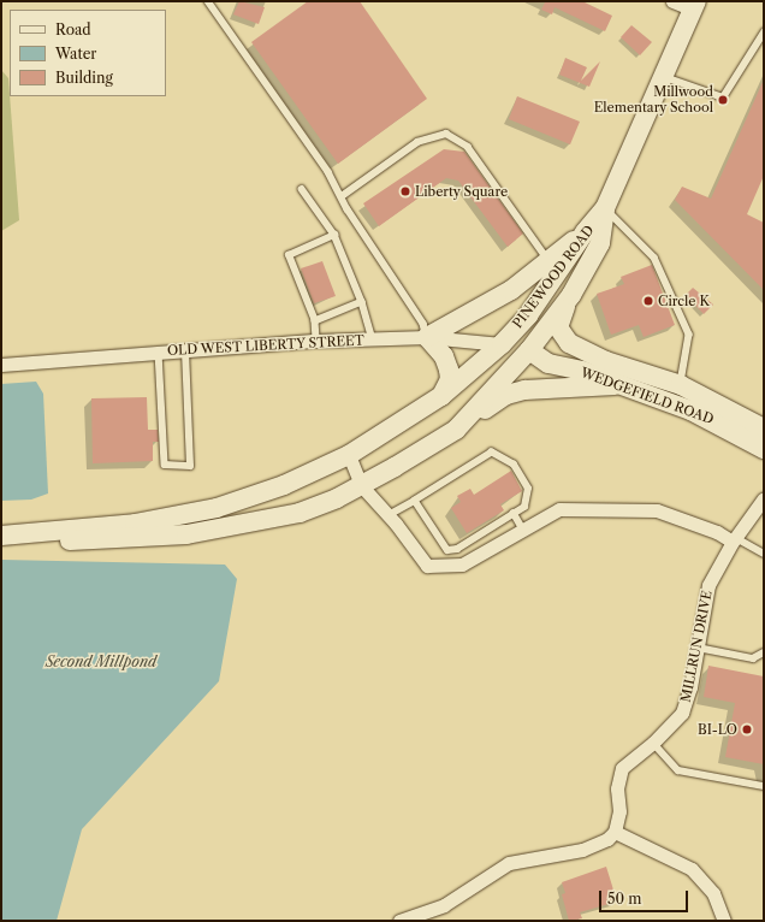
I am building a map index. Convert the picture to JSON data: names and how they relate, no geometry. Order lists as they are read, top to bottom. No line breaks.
{"streets":{"main road":["PINEWOOD ROAD","OLD WEST LIBERTY STREET","WEDGEFIELD ROAD"],"street":["MILLRUN DRIVE"]},"crossings":[["PINEWOOD ROAD","OLD WEST LIBERTY STREET"],["PINEWOOD ROAD","WEDGEFIELD ROAD"],["OLD WEST LIBERTY STREET","WEDGEFIELD ROAD"]],"water":["Second Millpond"],"places":["Millwood Elementary School","Liberty Square","Circle K","BI-LO"],"legend":["Road","Water","Building"],"scale_bar":"50 m"}
